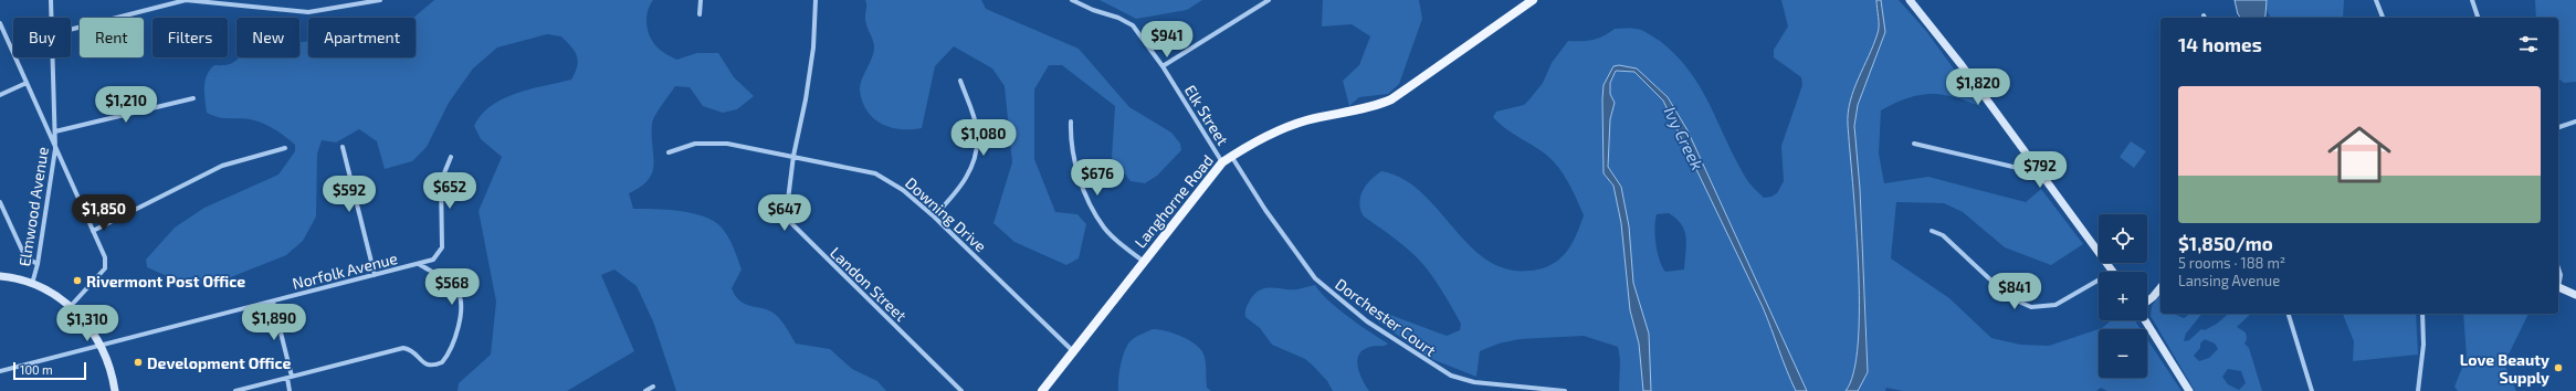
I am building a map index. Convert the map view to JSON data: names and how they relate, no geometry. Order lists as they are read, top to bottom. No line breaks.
{"streets":{"main road":["Langhorne Road"],"street":["Elk Street","Elmwood Avenue","Downing Drive","Norfolk Avenue","Landon Street","Dorchester Court"]},"crossings":[["Elk Street","Langhorne Road"],["Langhorne Road","Downing Drive"],["Langhorne Road","Dorchester Court"],["Downing Drive","Landon Street"]],"water":["Ivy Creek"],"places":["Rivermont Post Office","Development Office","Love Beauty Supply"],"scale_bar":"100 m","page":{"chip":["Buy","Rent","Filters","New","Apartment"],"heading":"14 homes","price":["$941","$1,820","$1,210","$1,080","$792","$676","$652","$592","$1,850","$647","$568","$841","$1,890","$1,310"],"list":[{"name":"$1,850/mo","note":"5 rooms · 188 m² · Lansing Avenue"}],"map_buttons":["+","−"],"scale":"100 m"}}
